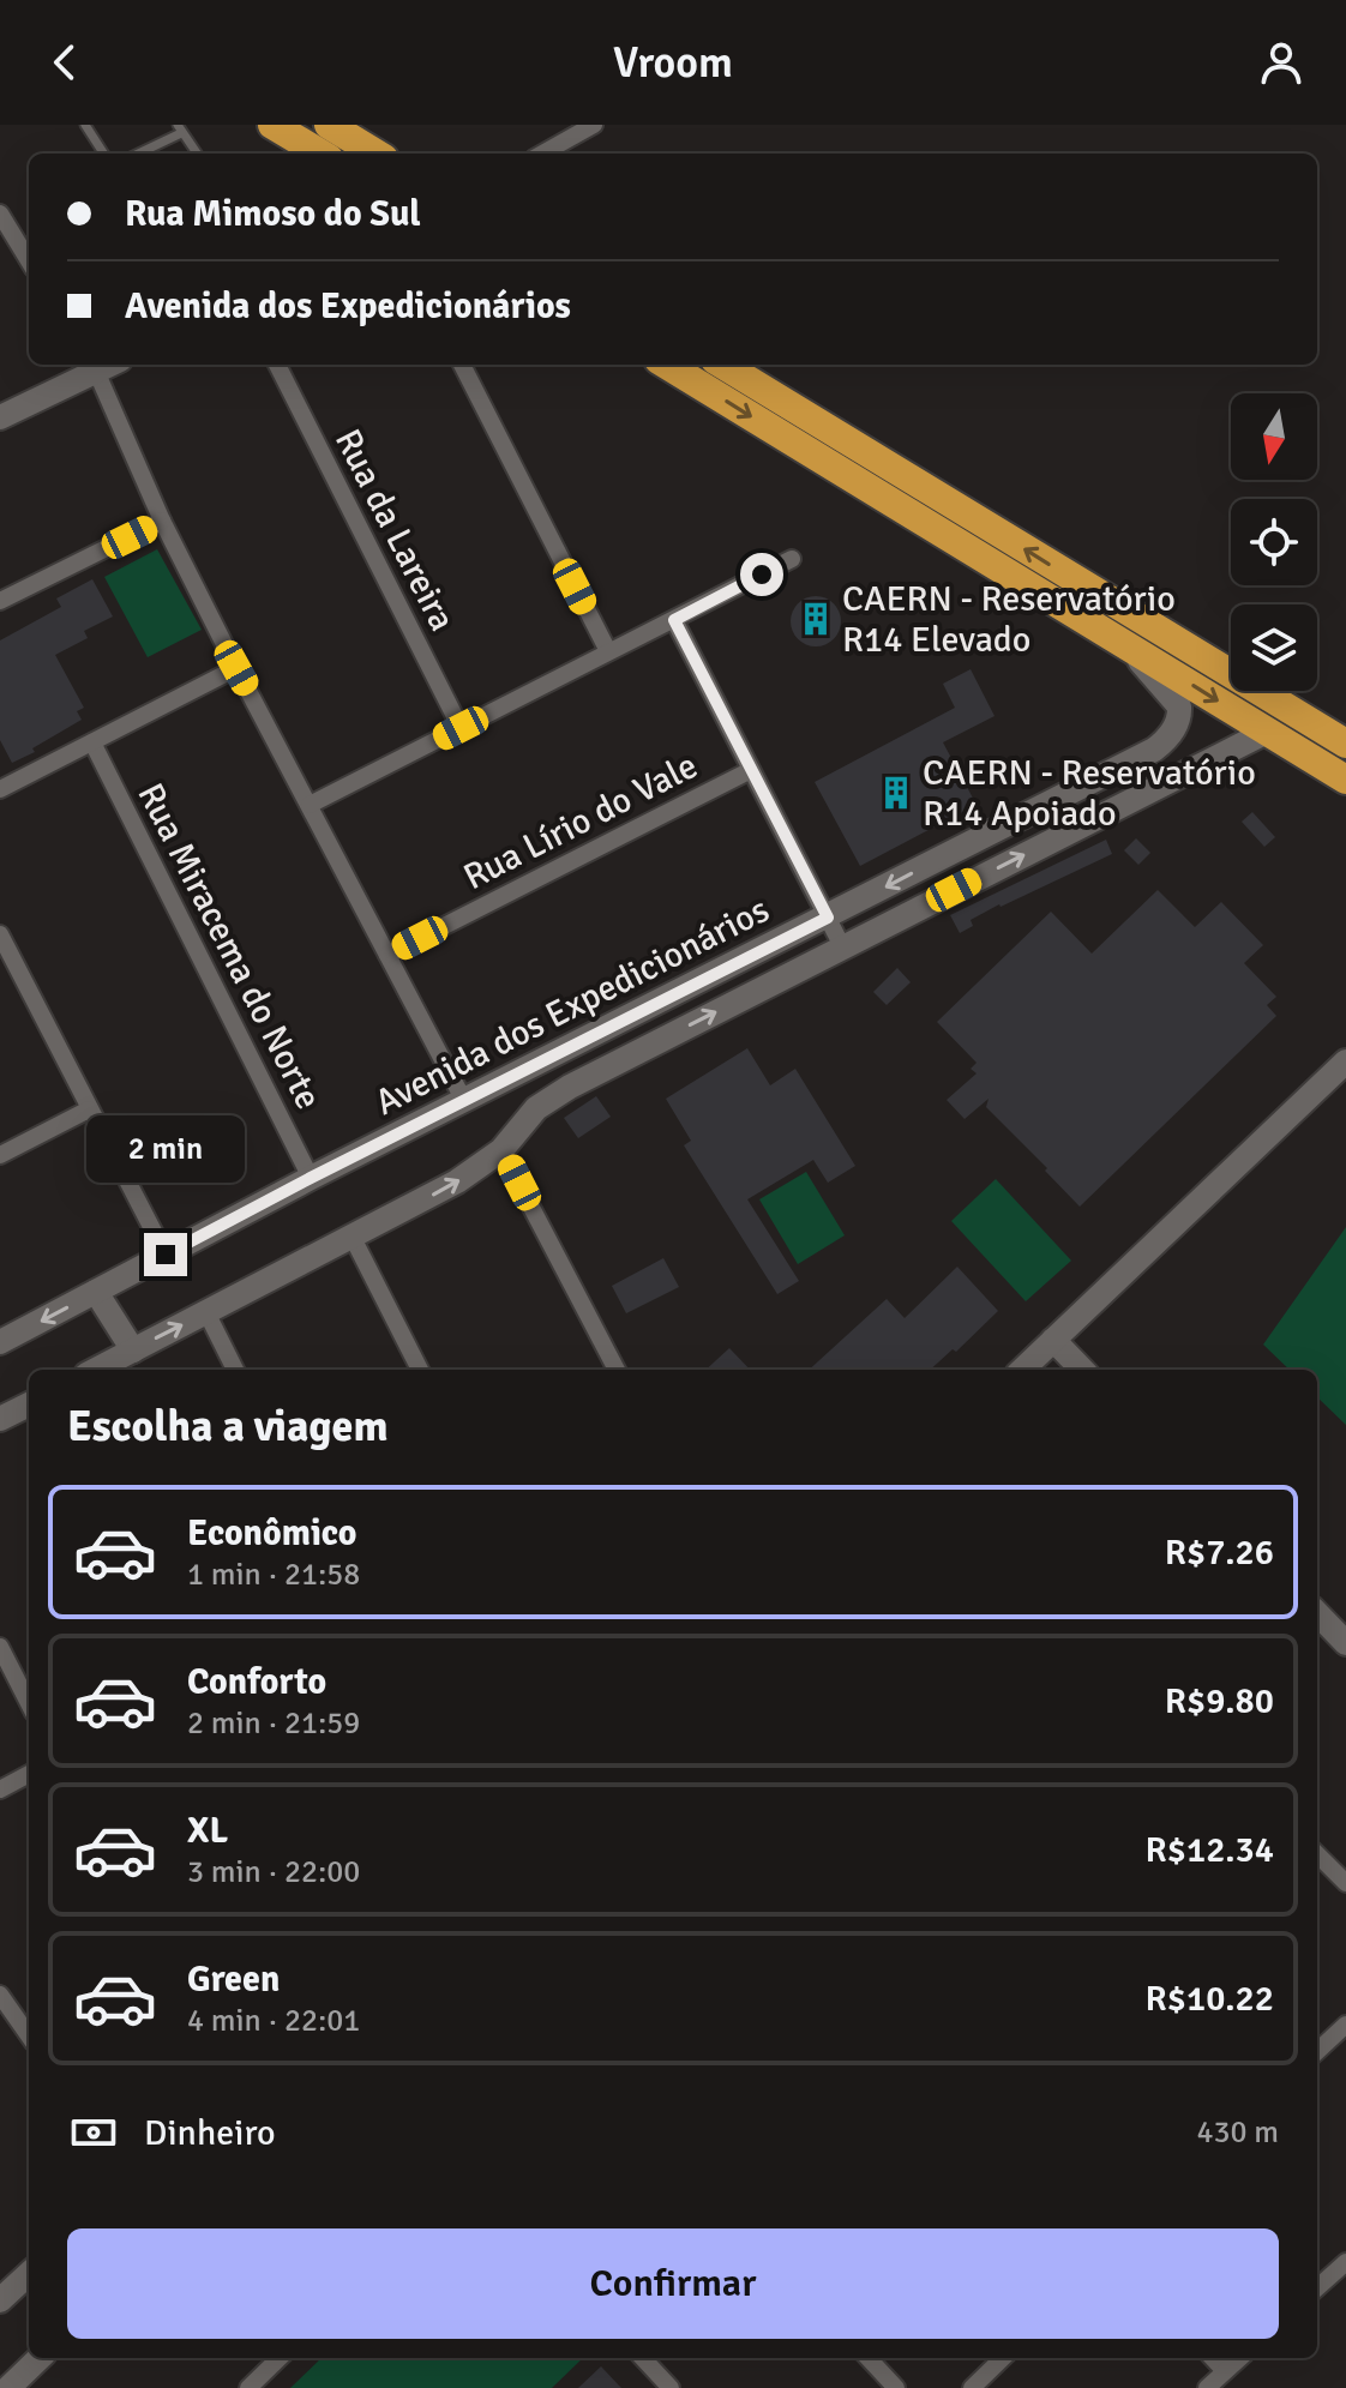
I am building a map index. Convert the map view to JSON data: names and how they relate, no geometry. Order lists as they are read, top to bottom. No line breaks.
{"streets":{"street":["Rua da Lareira","Rua Lírio do Vale","Rua Miracema do Norte","Avenida dos Expedicionários"]},"crossings":[["Rua Miracema do Norte","Avenida dos Expedicionários"]],"places":{"building":["CAERN - Reservatório R14 Elevado","CAERN - Reservatório R14 Apoiado"]},"north":"bottom","page":{"header":"Vroom","banner":["Rua Mimoso do Sul","Avenida dos Expedicionários"],"bubble":"2 min","heading":"Escolha a viagem","list":[{"name":"Econômico","note":"1 min · 21:58","value":"R$7.26"},{"name":"Conforto","note":"2 min · 21:59","value":"R$9.80"},{"name":"XL","note":"3 min · 22:00","value":"R$12.34"},{"name":"Green","note":"4 min · 22:01","value":"R$10.22"}],"pay":["Dinheiro","430 m"],"buttons":"Confirmar"}}
